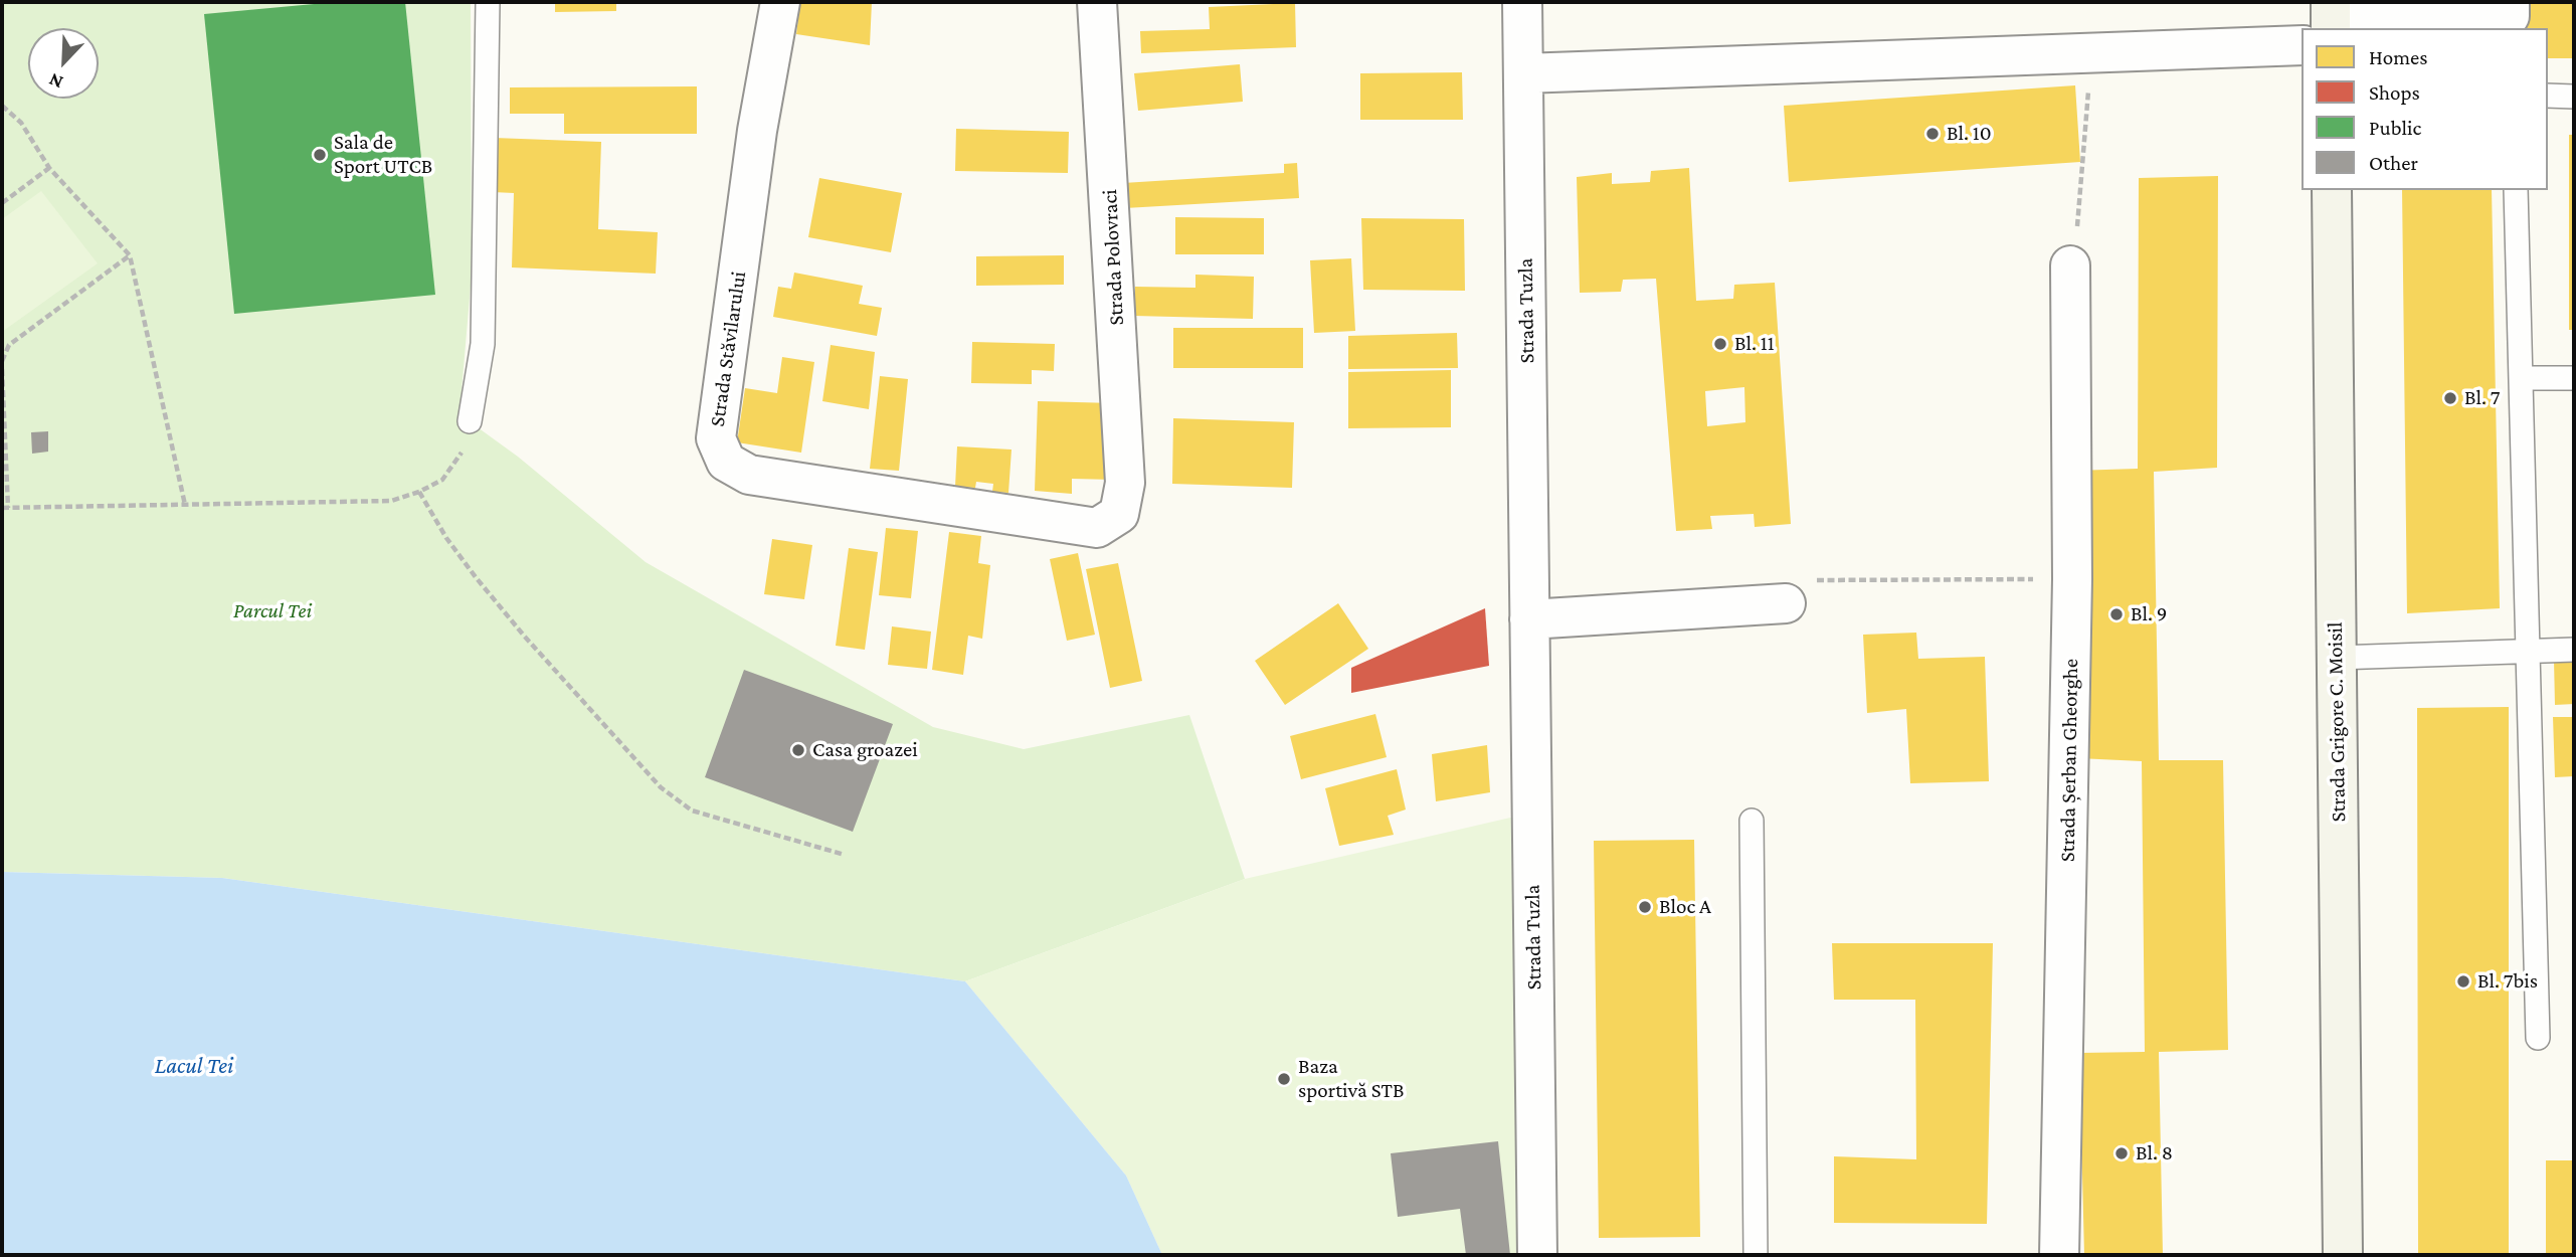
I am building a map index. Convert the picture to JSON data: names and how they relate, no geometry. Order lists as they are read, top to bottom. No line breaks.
{"streets":{"street":["Strada Polovraci","Strada Tuzla","Strada Stăvilarului","Strada Grigore C. Moisil","Strada Șerban Gheorghe"]},"crossings":[["Strada Polovraci","Strada Stăvilarului"]],"water":["Lacul Tei"],"parks":["Parcul Tei"],"places":["Bl. 10","Sala de Sport UTCB","Bl. 11","Bl. 7","Bl. 9","Casa groazei","Bloc A","Bl. 7bis","Baza sportivă STB","Bl. 8"],"legend":["Homes","Shops","Public","Other"],"north":"bottom left"}
